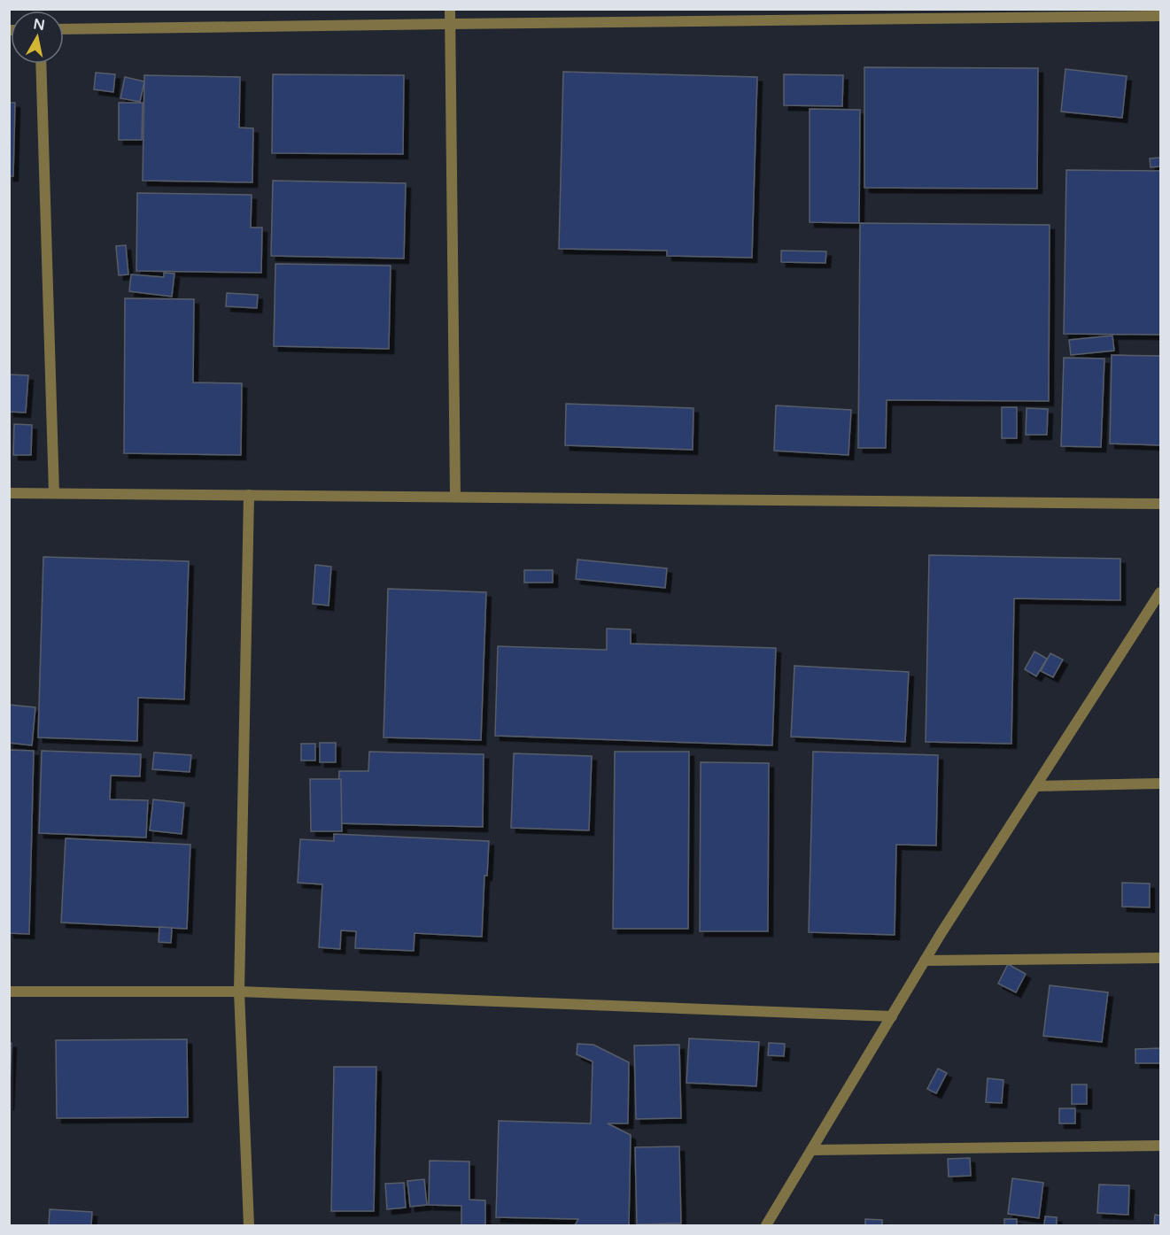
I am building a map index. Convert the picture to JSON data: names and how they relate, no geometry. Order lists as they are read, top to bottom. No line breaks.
{"north":"top"}
